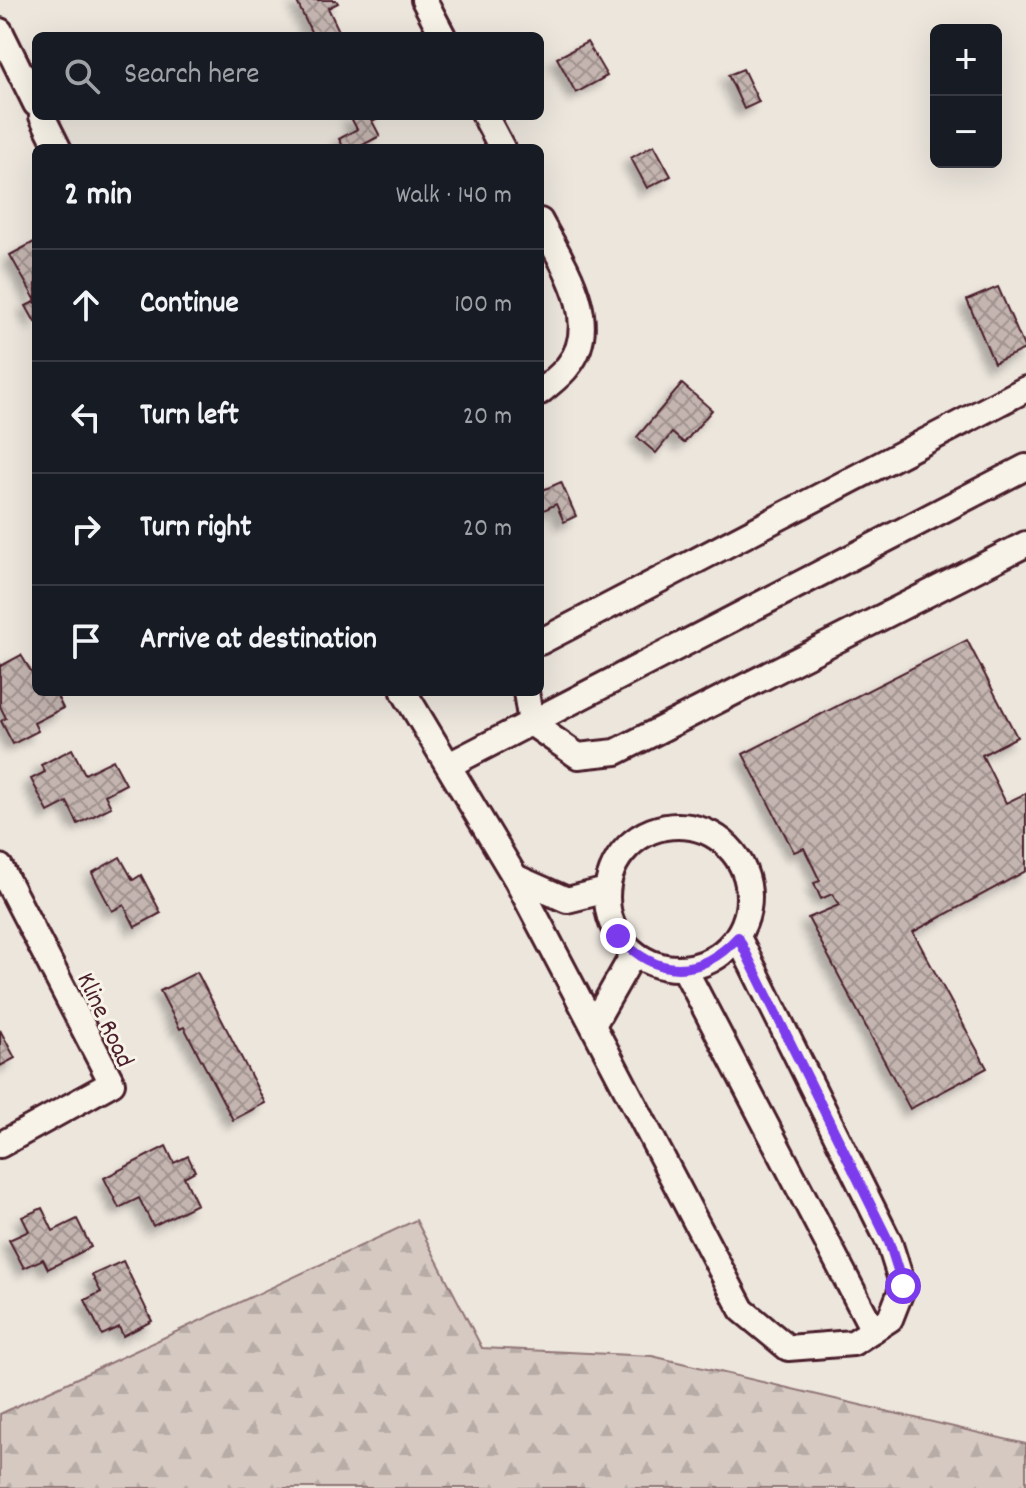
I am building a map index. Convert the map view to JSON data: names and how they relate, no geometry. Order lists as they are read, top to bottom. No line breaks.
{"streets":{"street":["Kline Road"]},"page":{"map_buttons":["+","−"],"search":"Search here","heading":["2 min","Walk · 140 m"],"list":[["Continue","100 m"],["Turn left","20 m"],["Turn right","20 m"],"Arrive at destination"]}}
